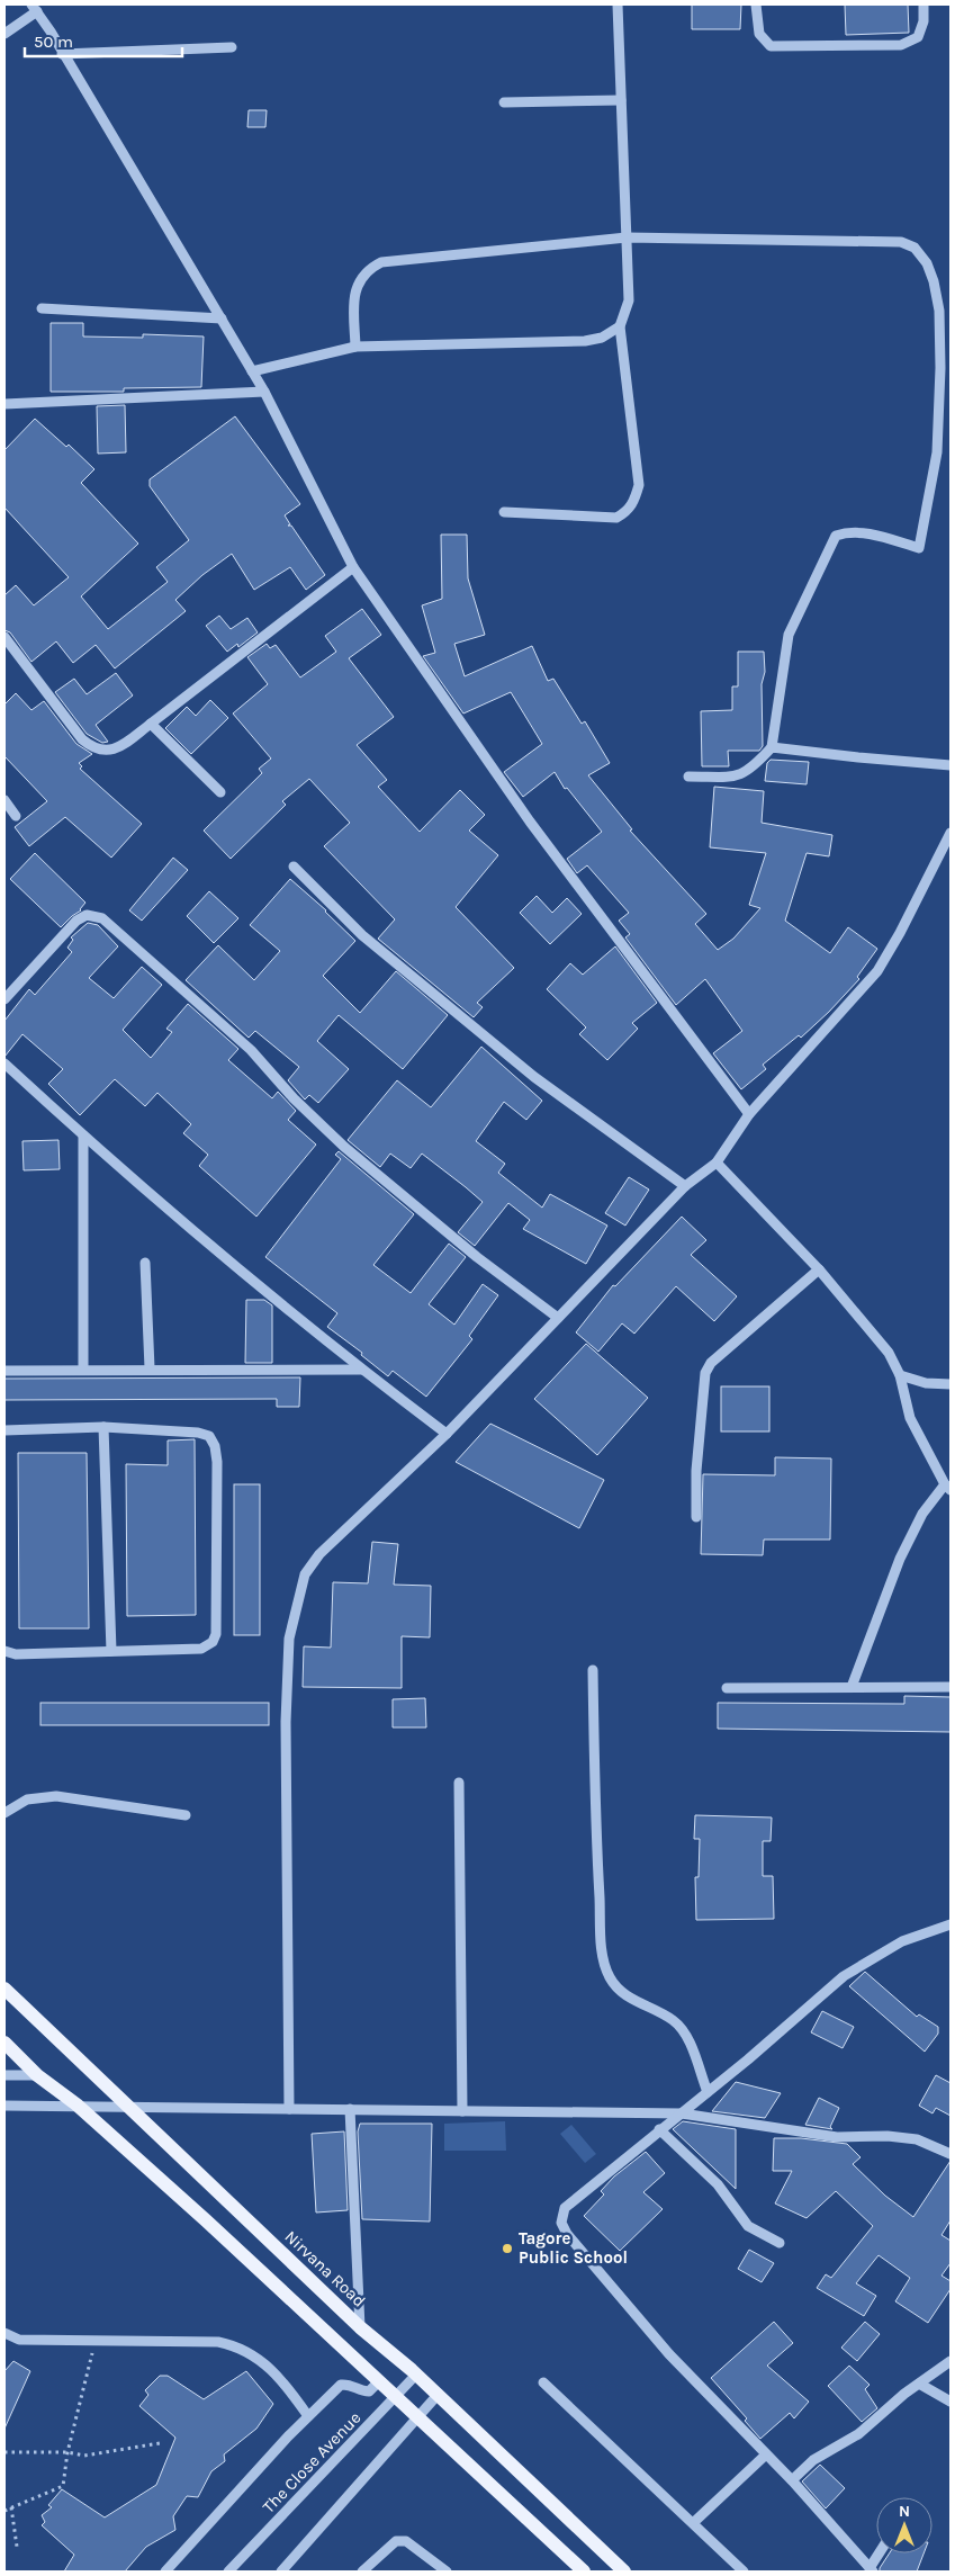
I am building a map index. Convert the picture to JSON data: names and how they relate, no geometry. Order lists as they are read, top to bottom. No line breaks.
{"streets":{"main road":["Nirvana Road"],"street":["The Close Avenue"]},"crossings":[["Nirvana Road","The Close Avenue"]],"places":["Tagore Public School"],"scale_bar":"50 m","north":"top"}
